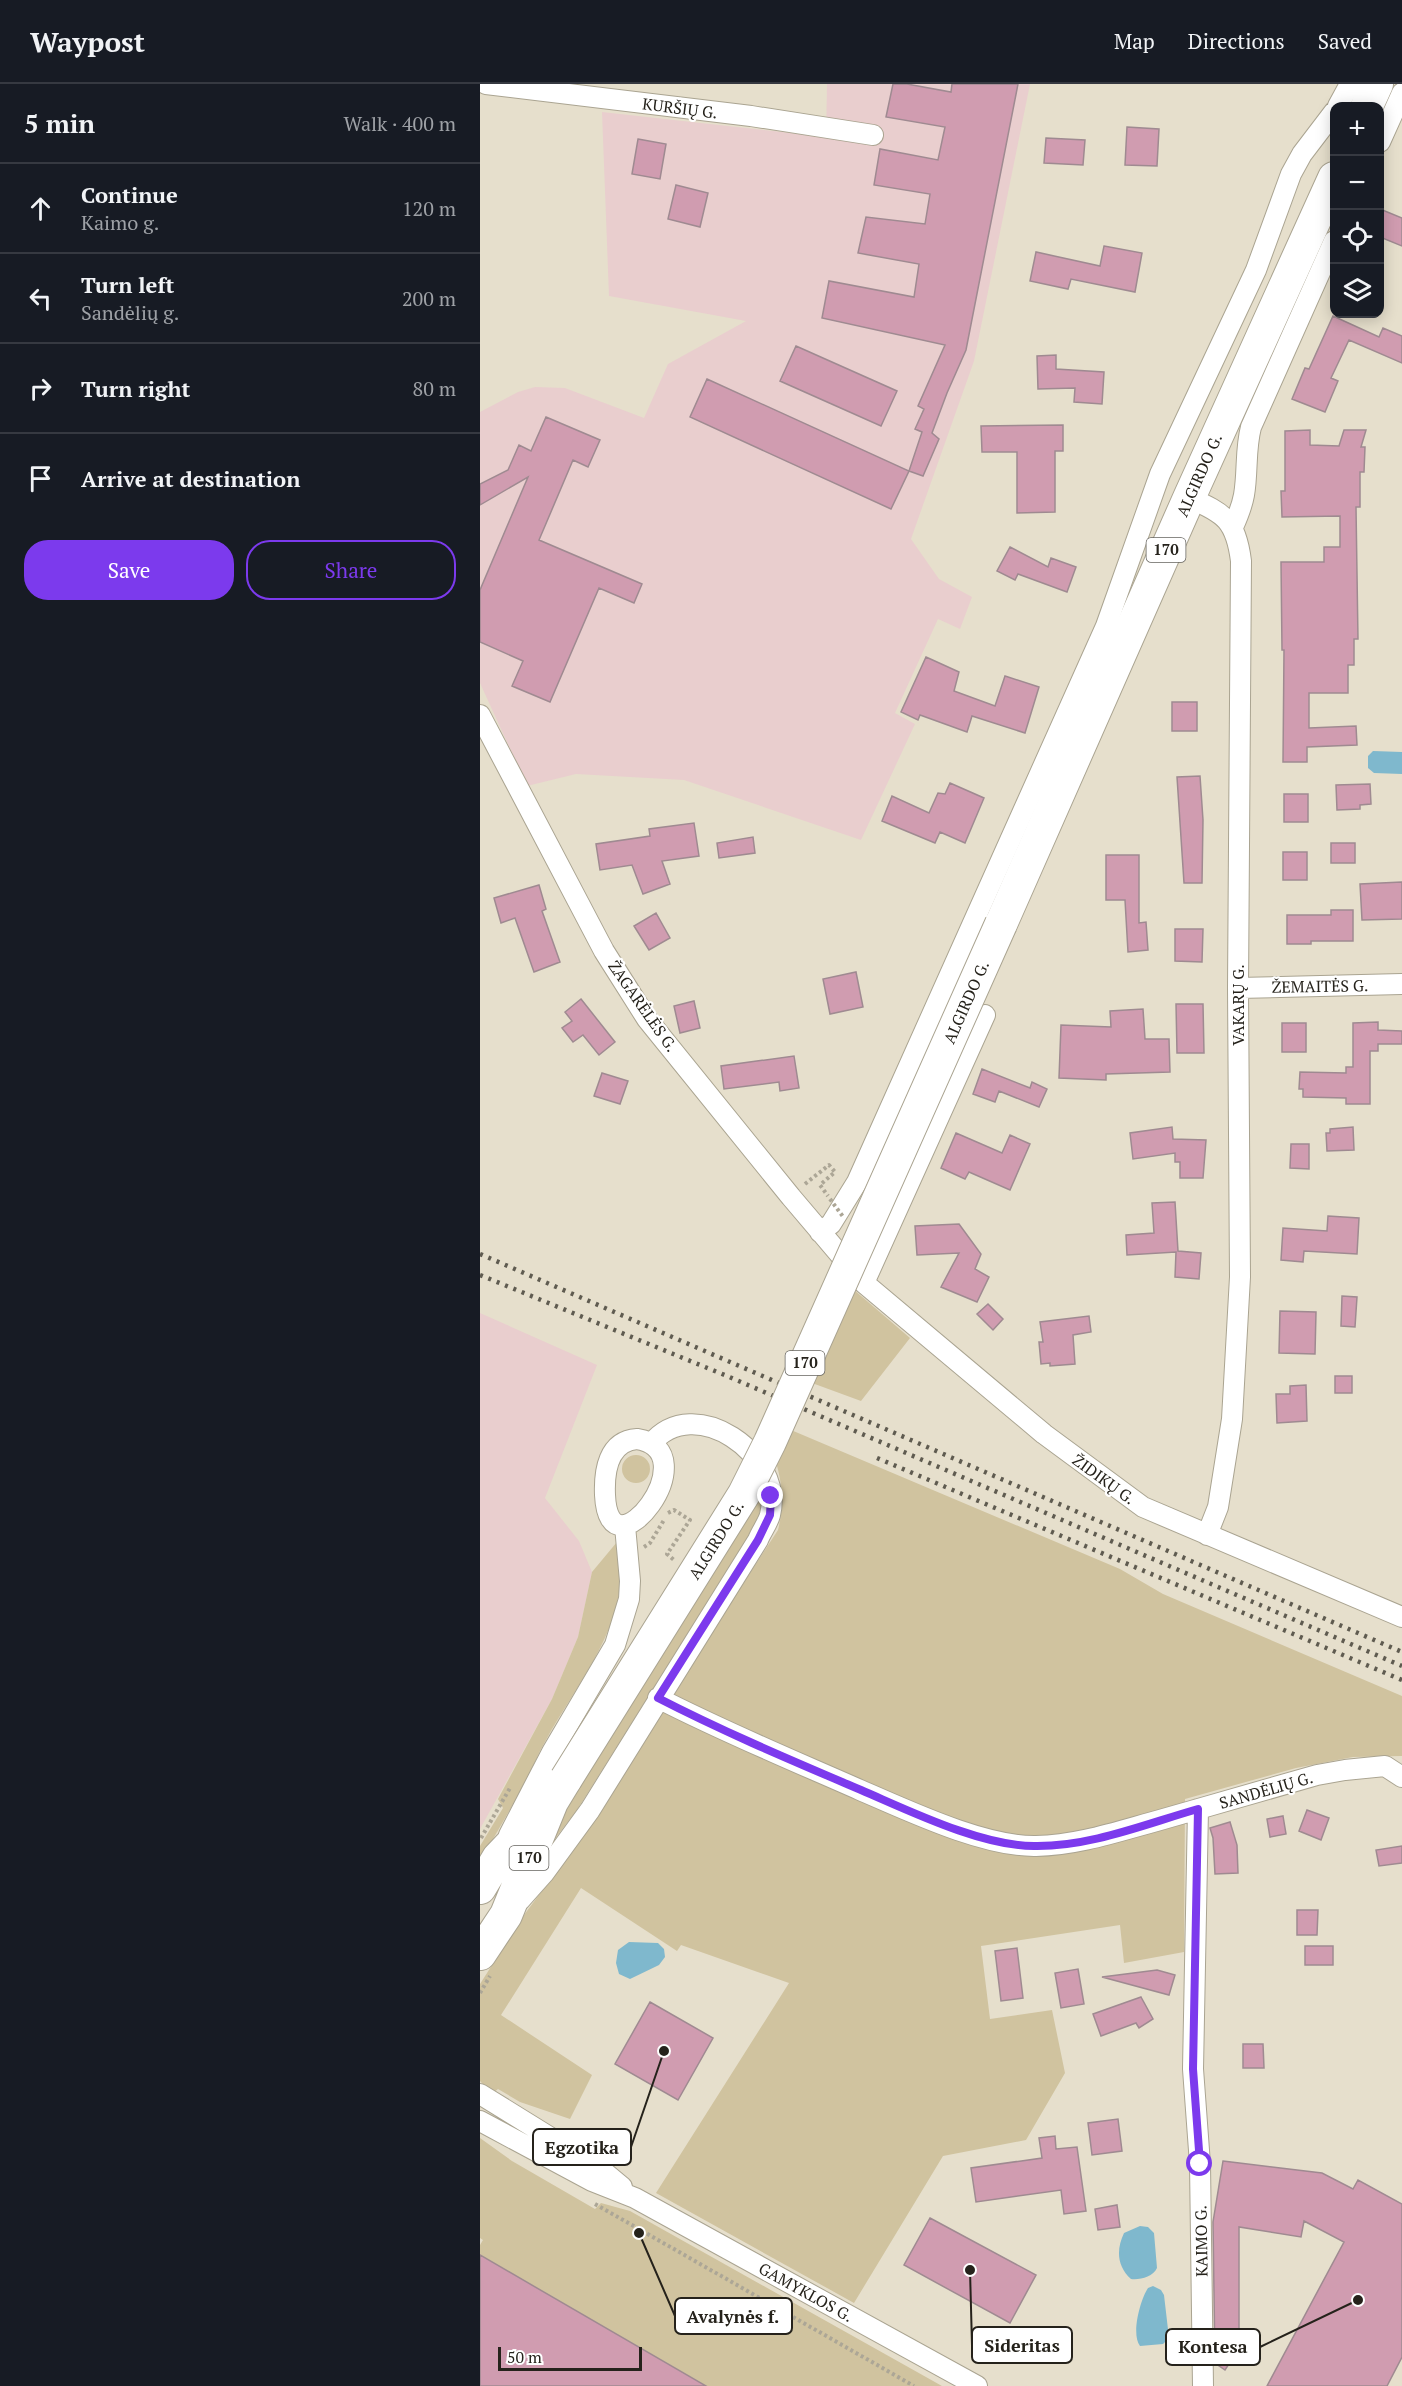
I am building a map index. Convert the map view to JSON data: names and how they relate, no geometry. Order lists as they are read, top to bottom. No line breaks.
{"streets":{"main road":["ALGIRDO G.","170"],"street":["KURŠIŲ G.","ŽEMAITĖS G.","VAKARŲ G.","ŽAGARĖLĖS G.","ŽIDIKŲ G.","SANDĖLIŲ G.","KAIMO G.","GAMYKLOS G."]},"crossings":[["ALGIRDO G.","VAKARŲ G."],["ŽEMAITĖS G.","VAKARŲ G."],["VAKARŲ G.","ŽIDIKŲ G."],["ŽAGARĖLĖS G.","ŽIDIKŲ G."],["SANDĖLIŲ G.","KAIMO G."]],"places":["Egzotika","Avalynės f.","Sideritas","Kontesa"],"scale_bar":"50 m","page":{"header":"Waypost","nav":["Map","Directions","Saved"],"heading":["5 min","Walk · 400 m"],"map_buttons":["+","−"],"list":[["Continue","Kaimo g.","120 m"],["Turn left","Sandėlių g.","200 m"],["Turn right","80 m"],"Arrive at destination"],"buttons":["Save","Share"],"scale":"50 m"}}
